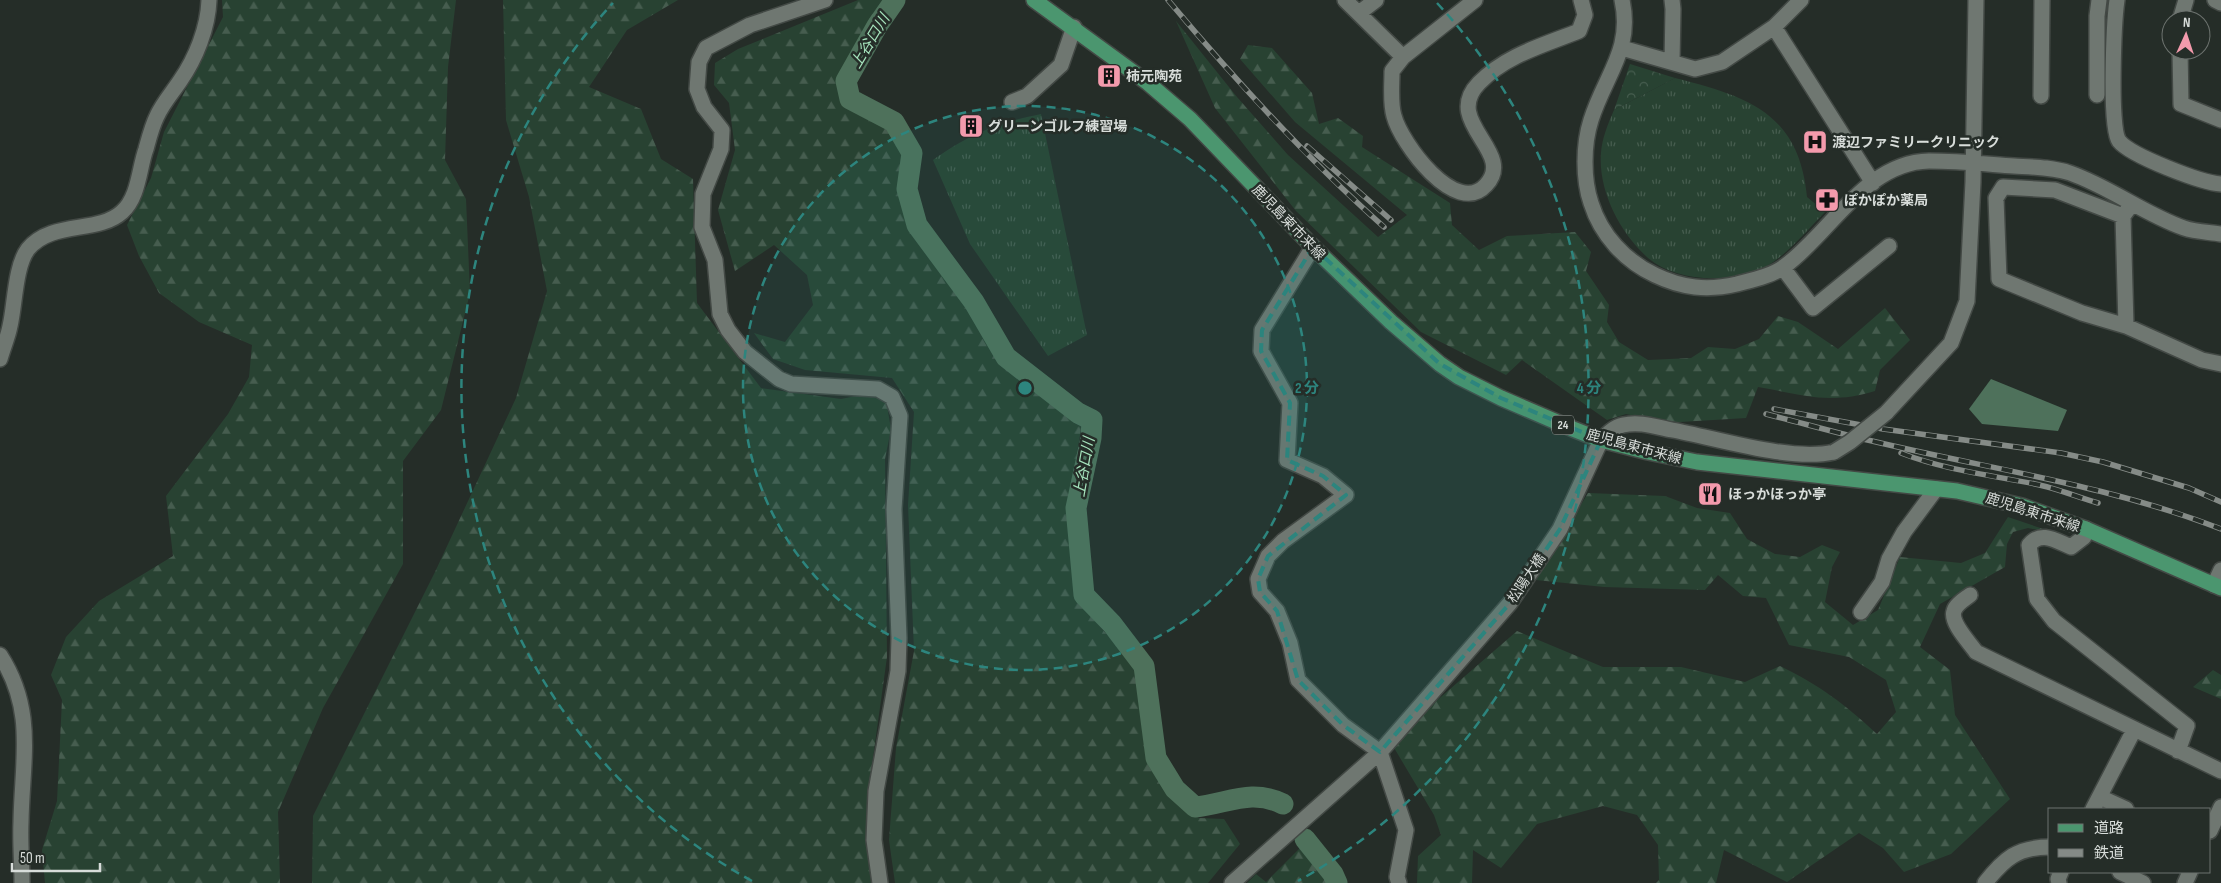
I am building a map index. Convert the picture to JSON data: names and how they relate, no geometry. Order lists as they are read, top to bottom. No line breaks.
{"streets":{"main road":["鹿児島東市来線","24"],"street":["松陽大橋"]},"crossings":[["鹿児島東市来線","松陽大橋"]],"water":["上谷口川"],"places":{"building":["柿元陶苑","グリーンゴルフ練習場"],"hospital":["渡辺ファミリークリニック"],"pharmacy":["ぽかぽか薬局"],"restaurant":["ほっかほっか亭"]},"legend":["道路","鉄道"],"scale_bar":"50 m","north":"top","rings":["2 分","4 分"]}
